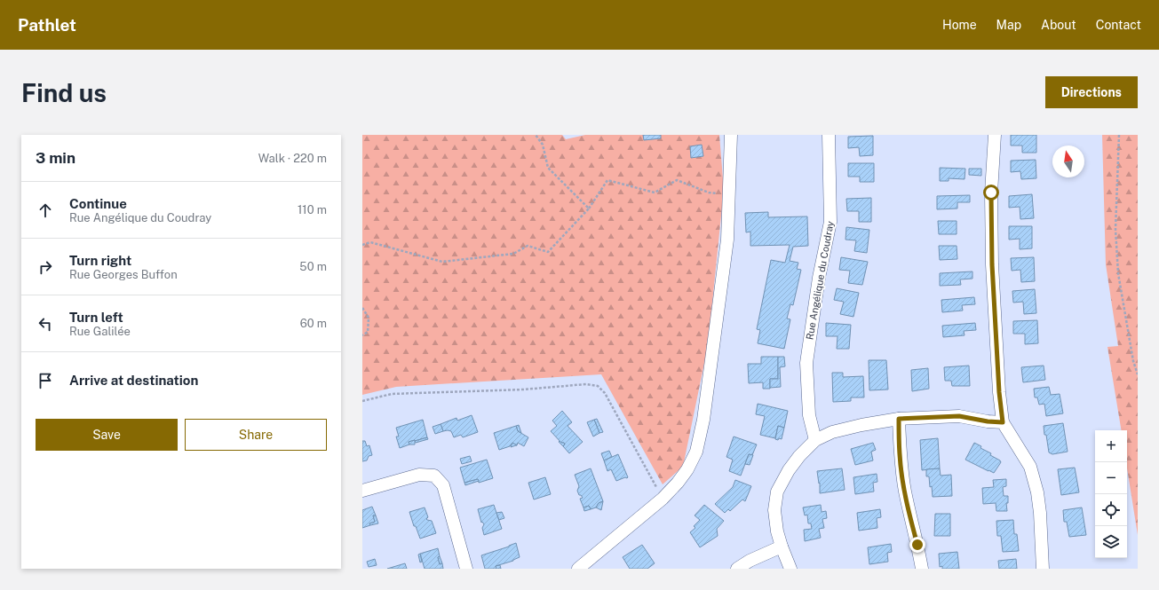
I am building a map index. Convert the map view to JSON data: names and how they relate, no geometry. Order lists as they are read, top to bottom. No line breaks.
{"streets":{"street":["Rue Angélique du Coudray"]},"north":"top","page":{"header":"Pathlet","nav":["Home","Map","About","Contact"],"buttons":["Directions",["Save","Share"]],"title":"Find us","heading":["3 min","Walk · 220 m"],"list":[["Continue","Rue Angélique du Coudray","110 m"],["Turn right","Rue Georges Buffon","50 m"],["Turn left","Rue Galilée","60 m"],"Arrive at destination"],"map_buttons":["+","−"]}}
